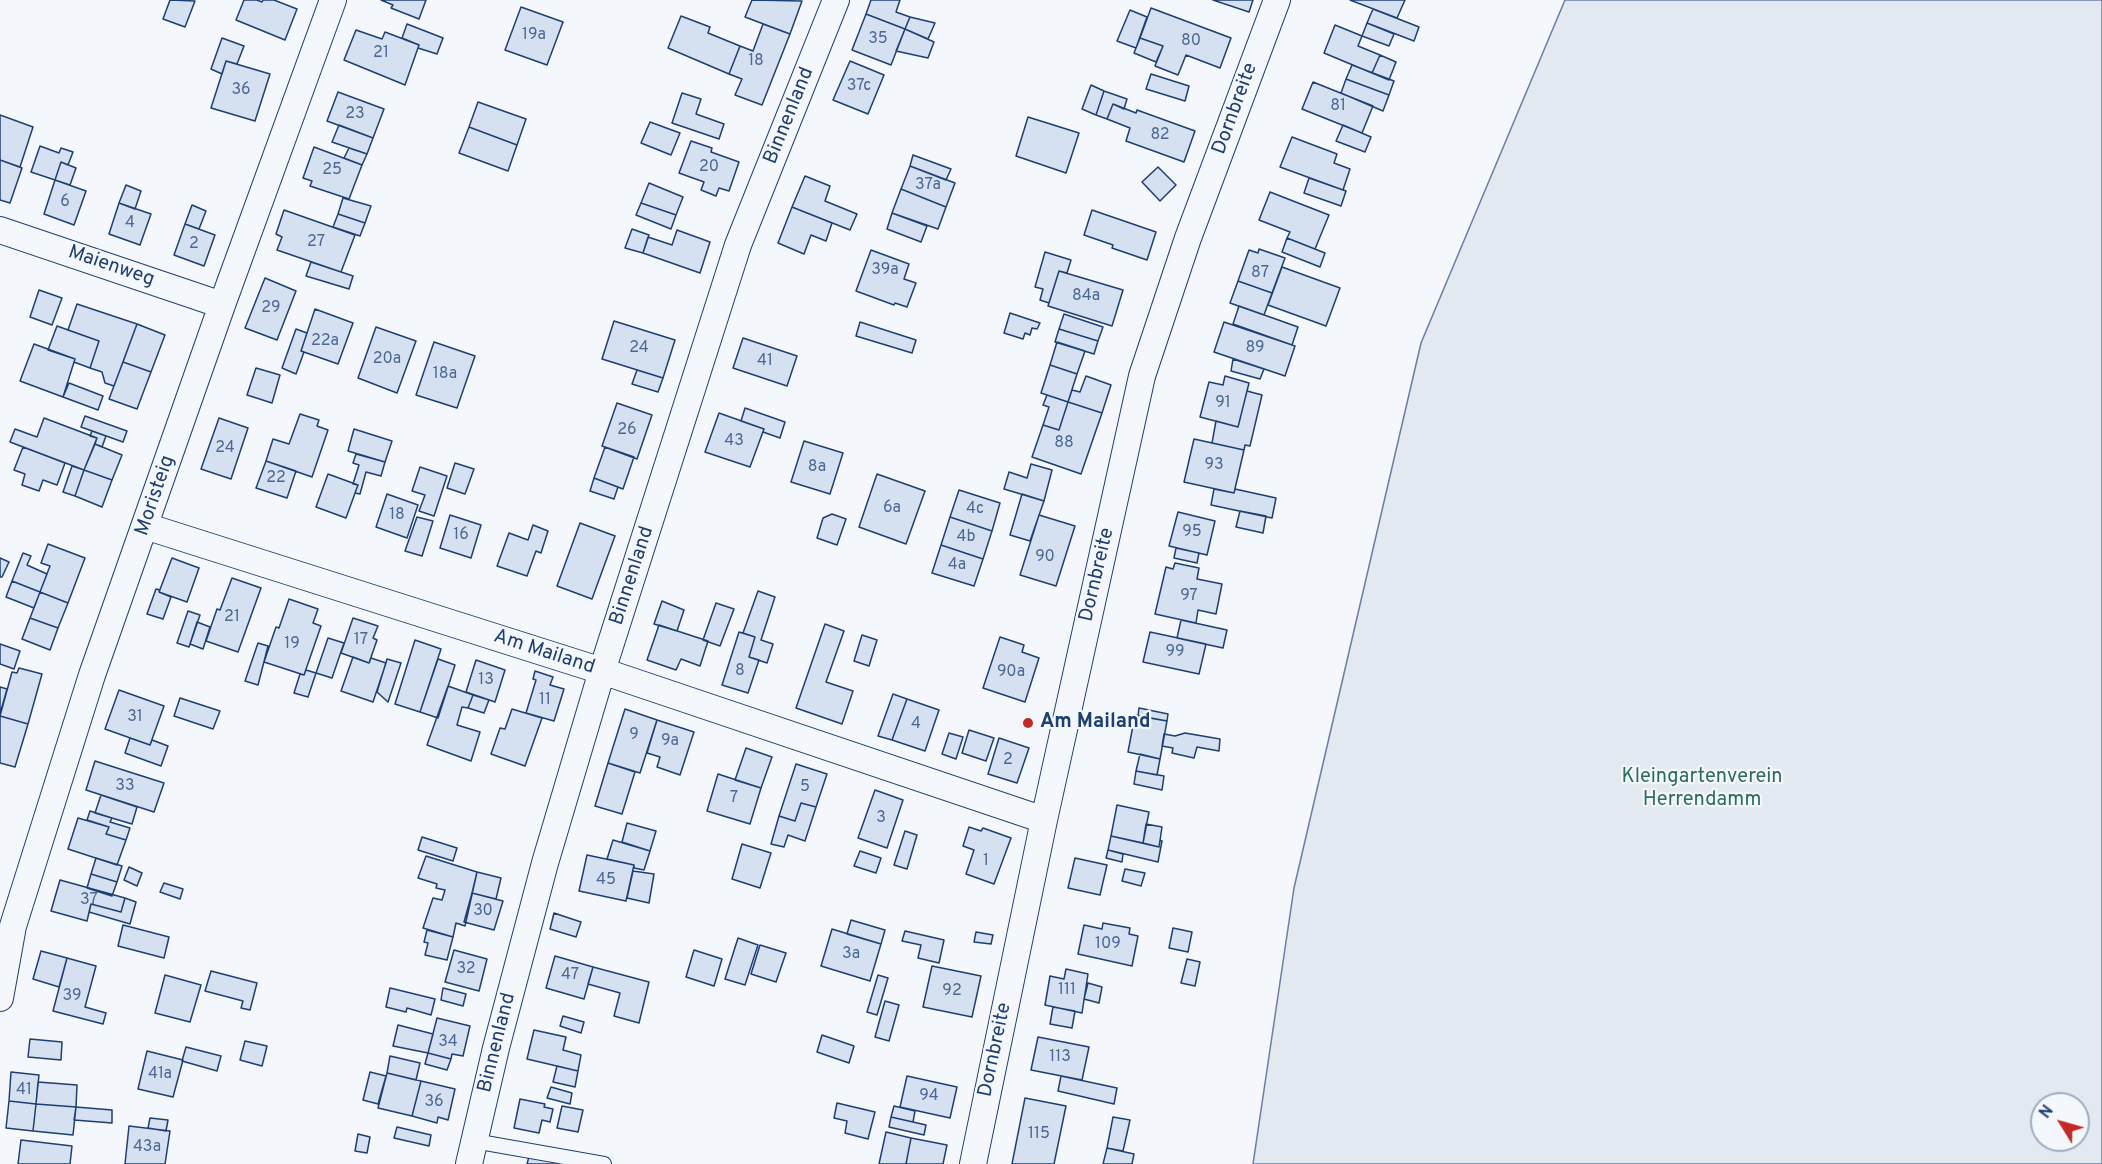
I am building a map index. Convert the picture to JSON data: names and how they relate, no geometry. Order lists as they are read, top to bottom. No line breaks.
{"streets":{"street":["Dornbreite","Binnenland","Maienweg","Moristeig","Am Mailand"]},"crossings":[["Dornbreite","Am Mailand"],["Binnenland","Am Mailand"],["Maienweg","Moristeig"],["Moristeig","Am Mailand"]],"parks":["Kleingartenverein Herrendamm"],"places":["Am Mailand"],"house_numbers":["19a","35","80","21","18","37c","36","81","23","82","20","25","37a","6","4","27","2","39a","87","84a","29","22a","24","89","20a","41","18a","91","26","43","88","24","93","8a","22","6a","4c","18","95","16","4b","90","4a","97","21","17","19","99","8","90a","13","11","31","4","9","9a","2","33","5","7","3","1","45","37","30","109","3a","32","47","111","92","39","34","113","41a","41","94","36","115","43a"],"north":"top left"}
